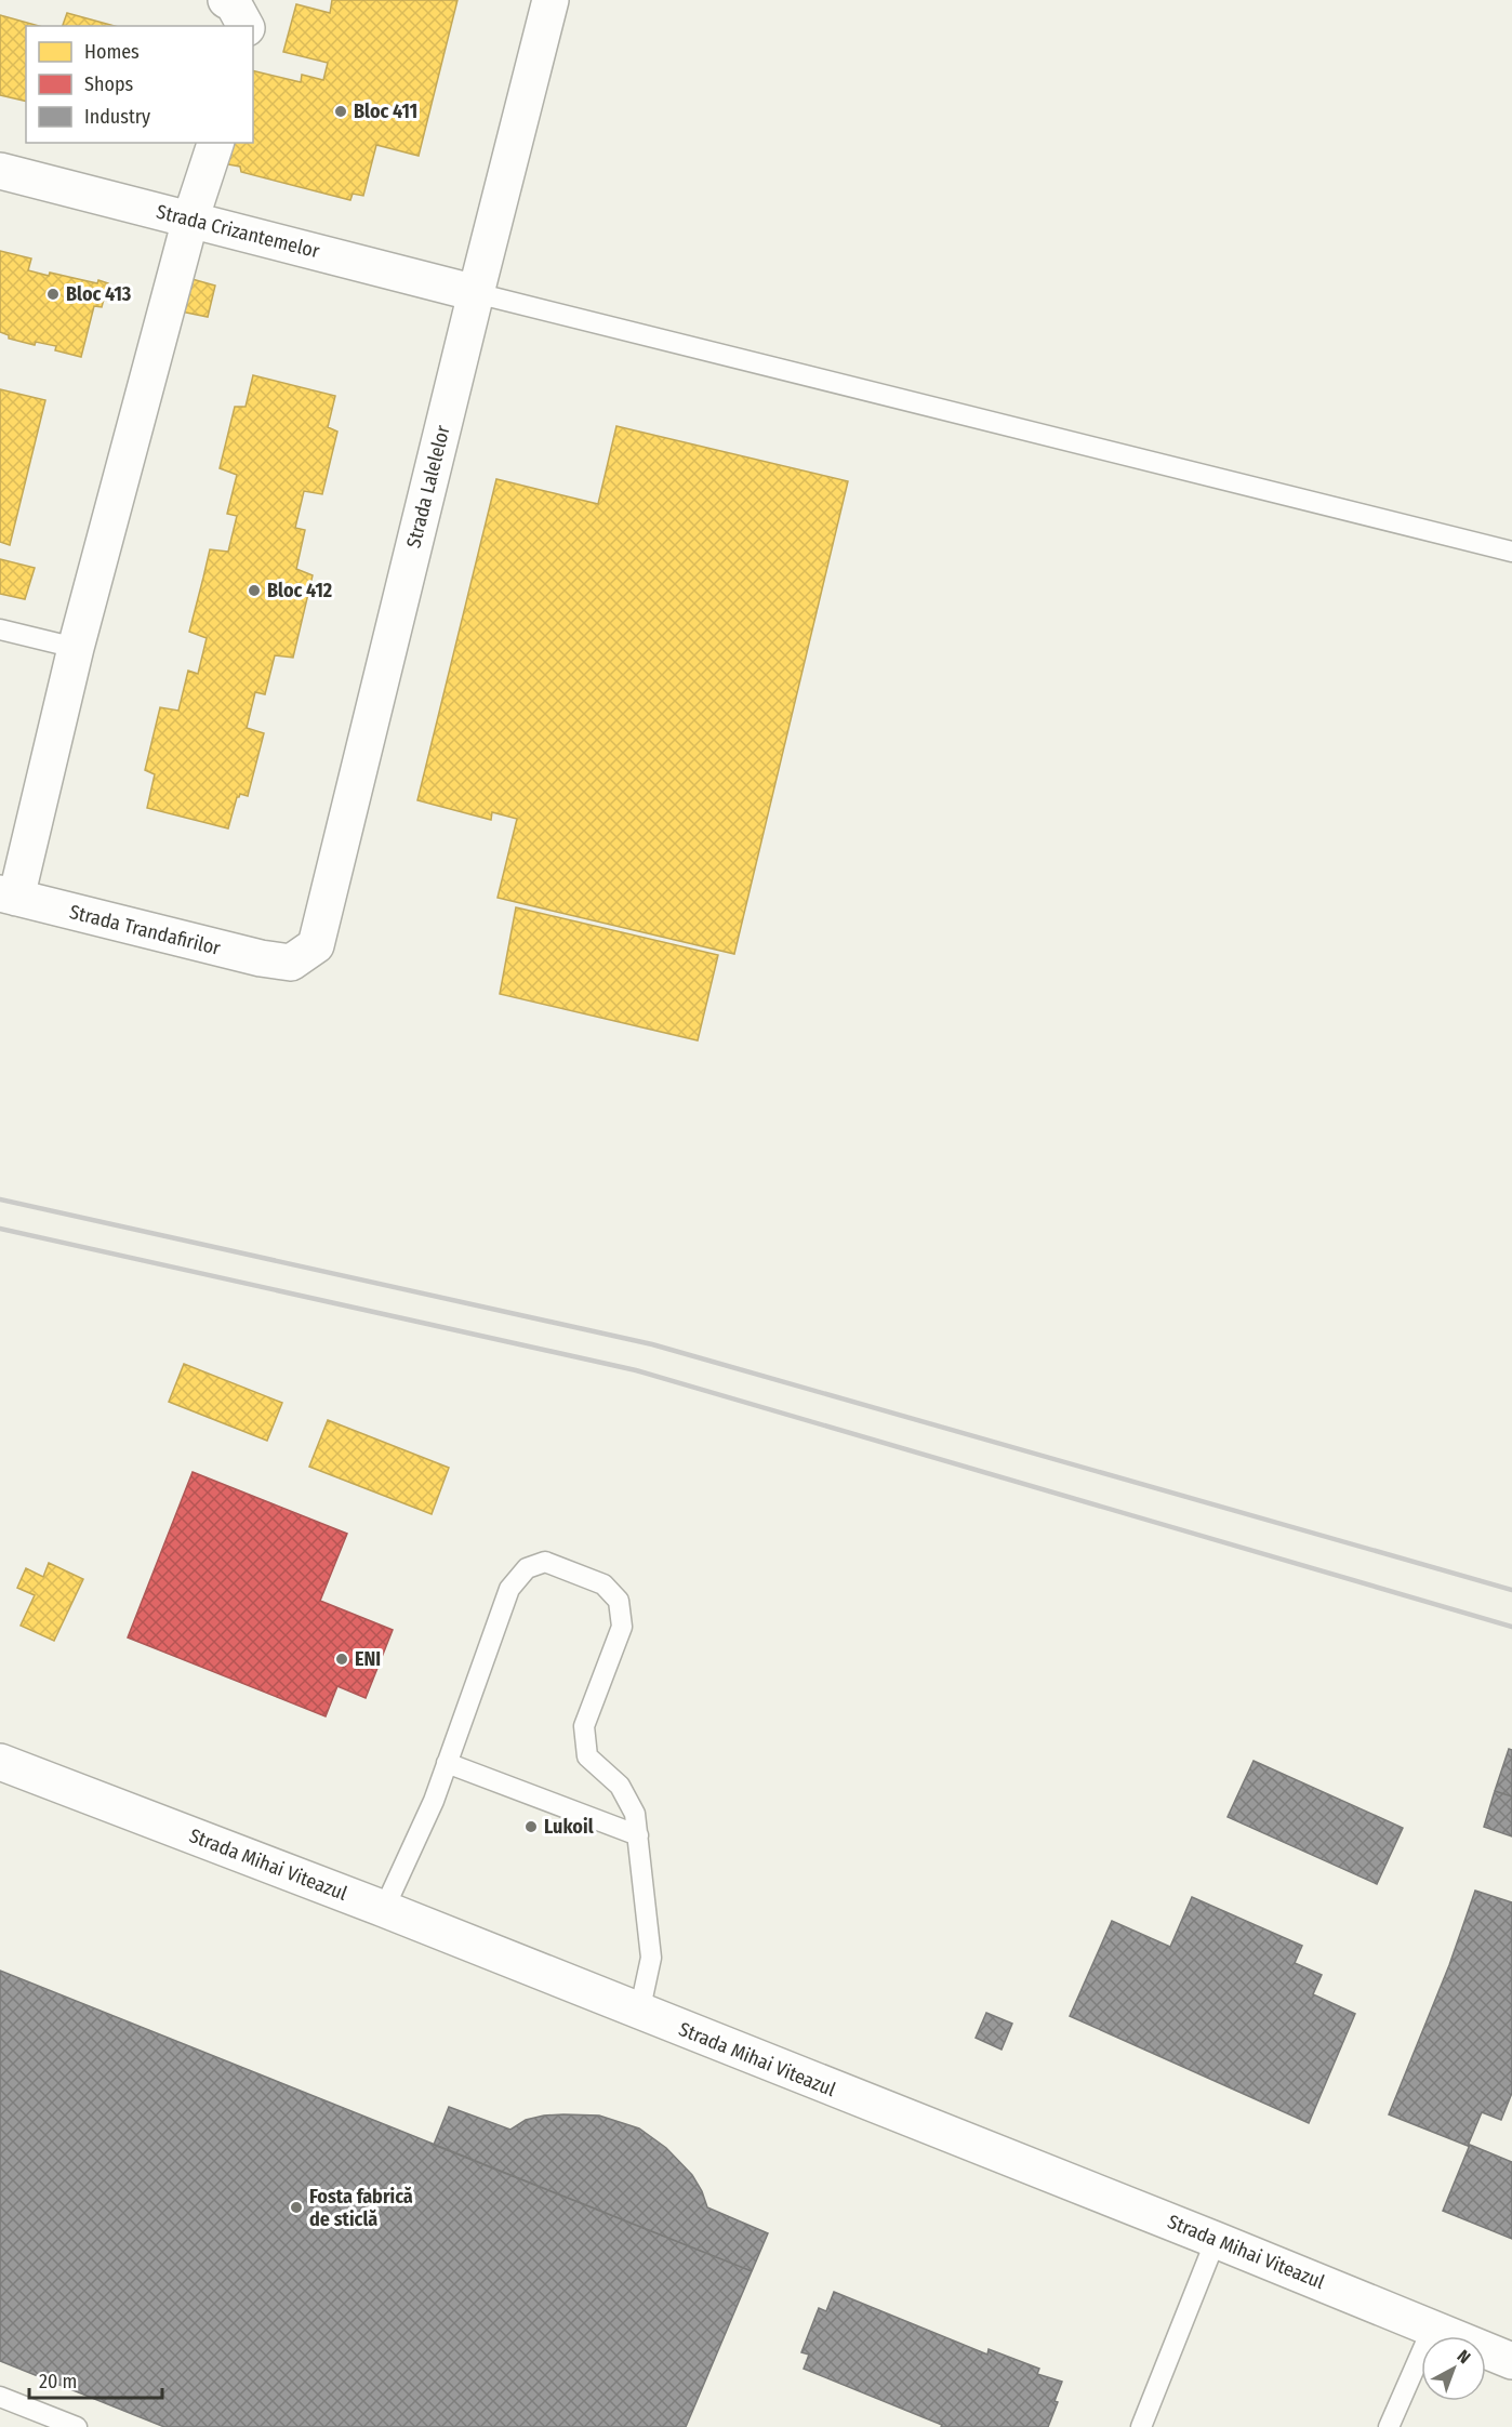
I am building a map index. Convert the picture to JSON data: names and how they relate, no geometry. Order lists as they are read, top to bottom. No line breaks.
{"streets":{"main road":["Strada Crizantemelor","Strada Lalelelor","Strada Trandafirilor","Strada Mihai Viteazul"]},"crossings":[["Strada Crizantemelor","Strada Lalelelor"],["Strada Lalelelor","Strada Trandafirilor"]],"places":["Bloc 411","Bloc 413","Bloc 412","ENI","Lukoil","Fosta fabrică de sticlă"],"legend":["Homes","Shops","Industry"],"scale_bar":"20 m","north":"top right"}
